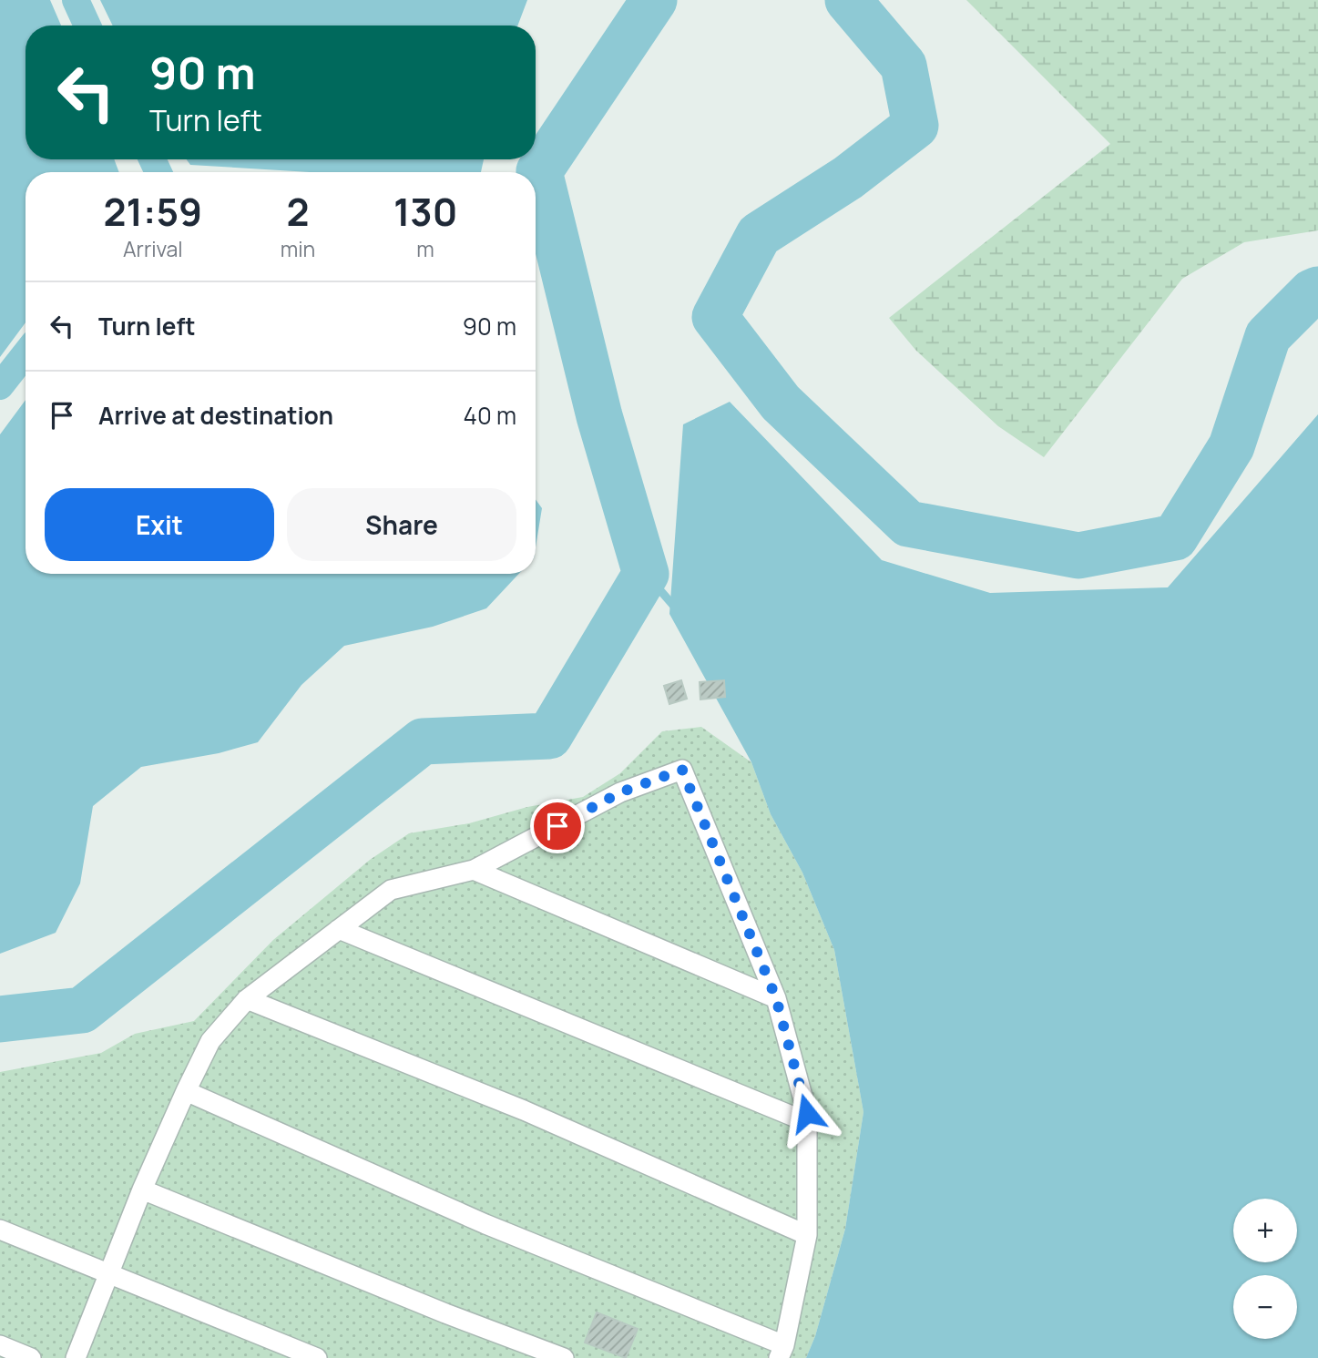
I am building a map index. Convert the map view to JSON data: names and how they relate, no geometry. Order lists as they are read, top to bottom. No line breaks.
{"page":{"turn":["90 m","Turn left"],"eta":["21:59","Arrival","2","min","130","m"],"list":[{"name":"Turn left","value":"90 m"},{"name":"Arrive at destination","value":"40 m"}],"buttons":["Exit","Share"],"map_buttons":["+","−"]}}
